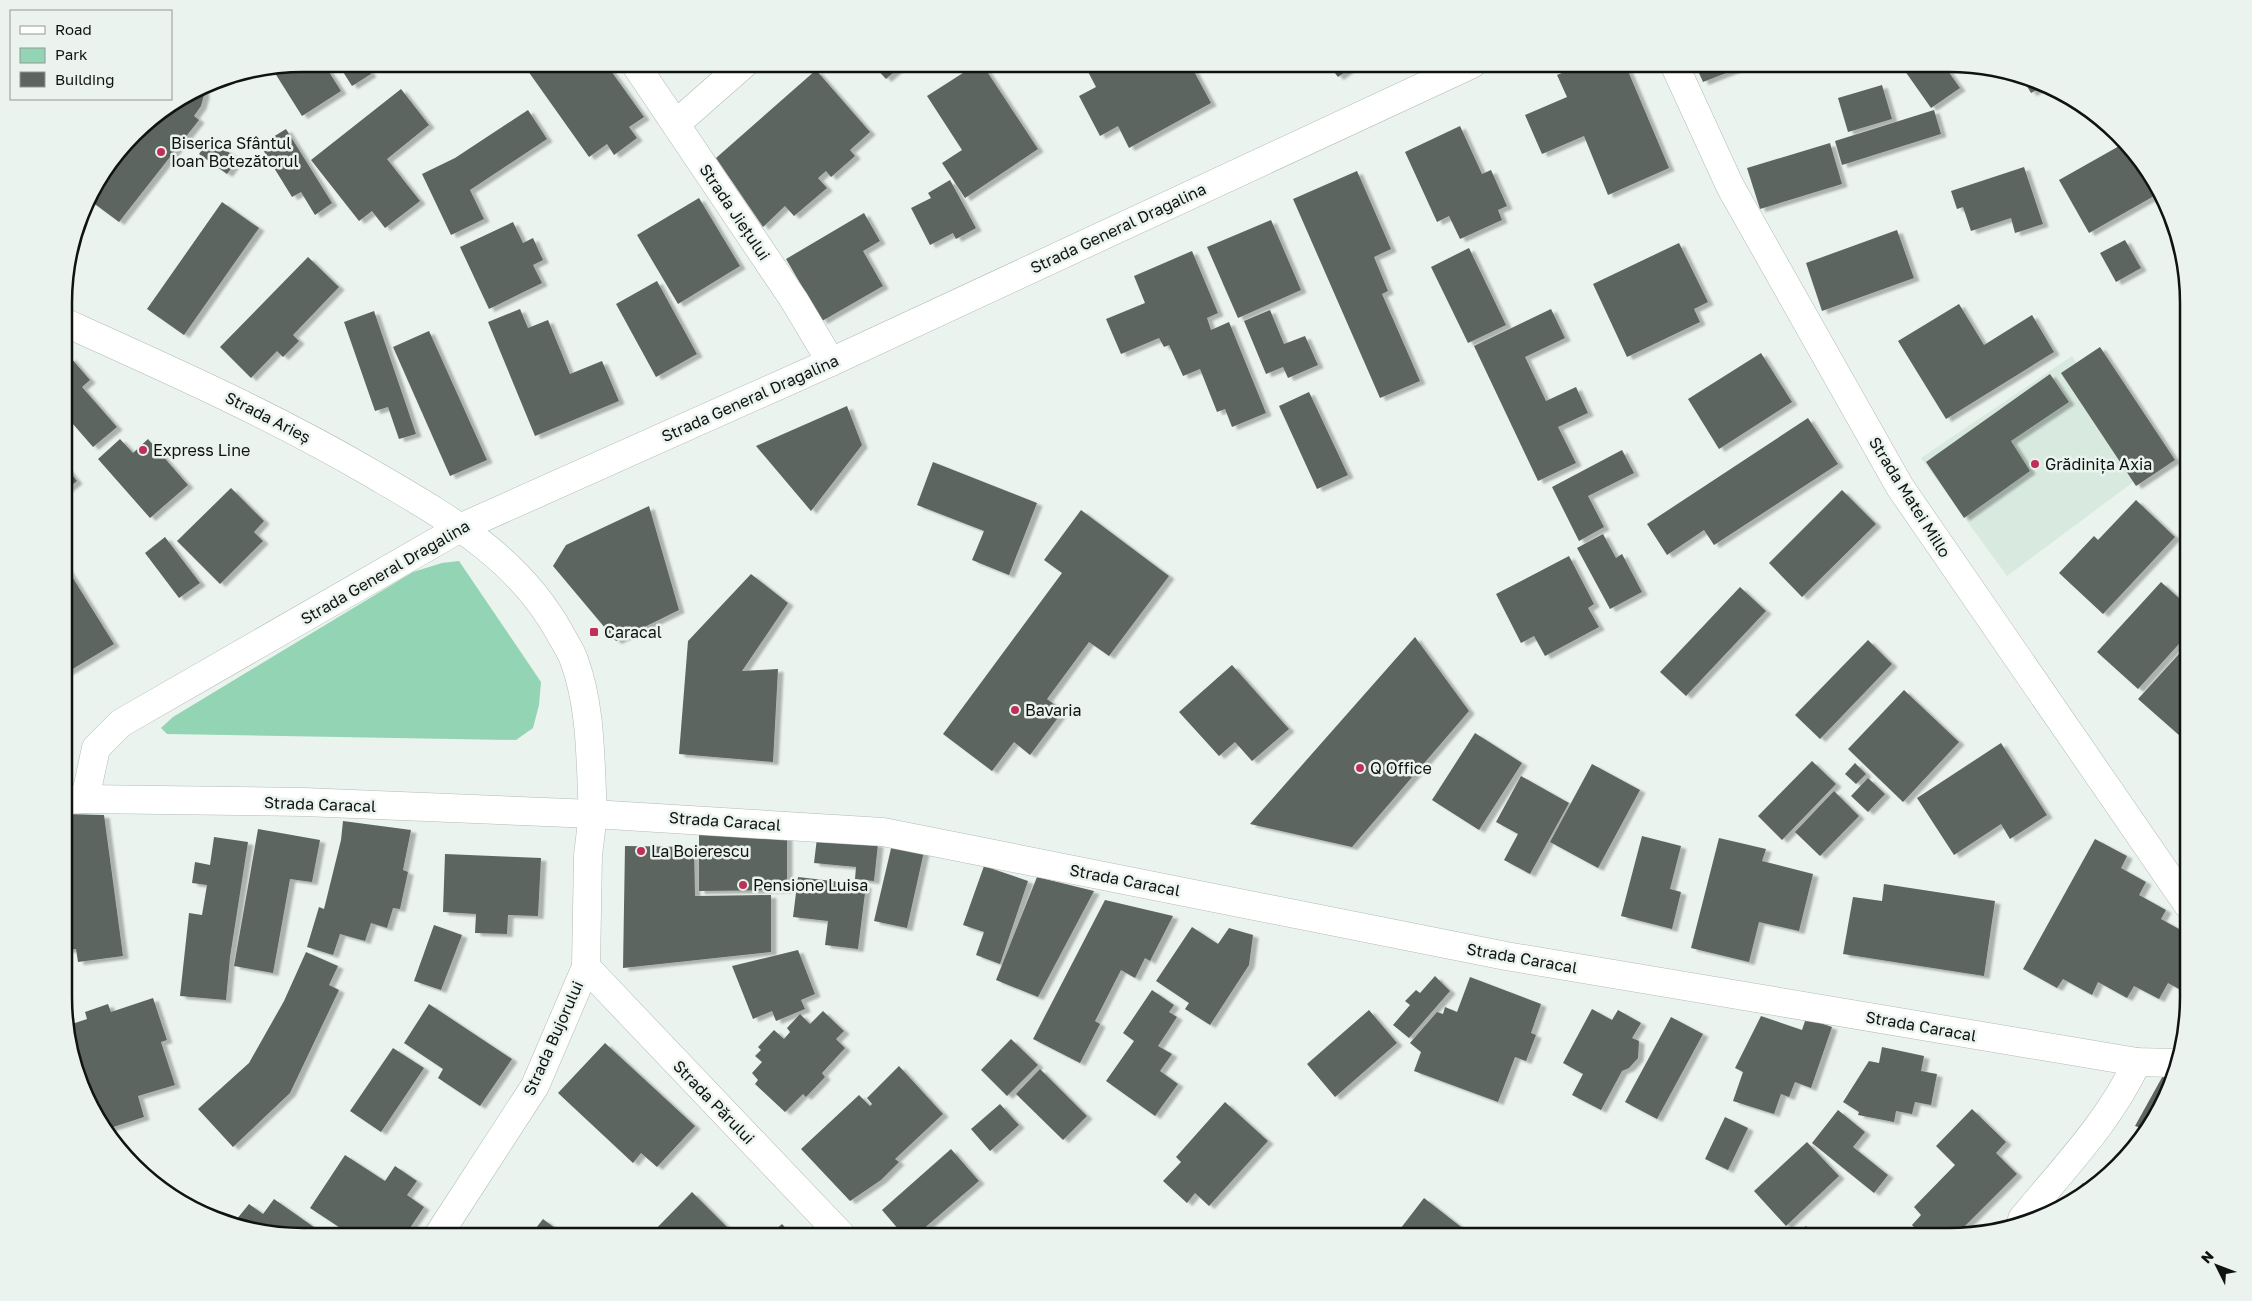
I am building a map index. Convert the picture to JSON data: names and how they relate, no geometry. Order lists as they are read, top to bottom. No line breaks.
{"streets":{"street":["Strada Jiețului","Strada General Dragalina","Strada Arieș","Strada Matei Millo","Strada Caracal","Strada Bujorului","Strada Părului"]},"crossings":[["Strada Jiețului","Strada General Dragalina"],["Strada General Dragalina","Strada Arieș"],["Strada General Dragalina","Strada Caracal"],["Strada Arieș","Strada Caracal"],["Strada Arieș","Strada Bujorului"],["Strada Caracal","Strada Bujorului"],["Strada Bujorului","Strada Părului"]],"places":{"other":["Biserica Sfântul Ioan Botezătorul","Express Line","Grădinița Axia","Bavaria","Q Office","La Boierescu","Pensione Luisa"],"transit":["Caracal"]},"legend":["Road","Park","Building"],"north":"top left"}
